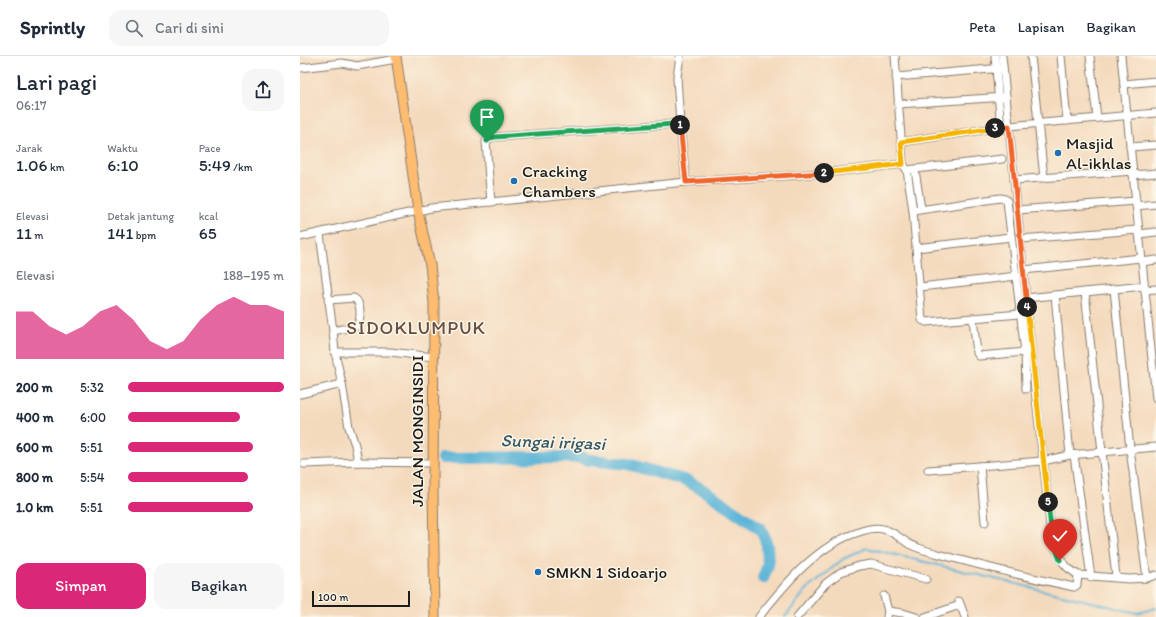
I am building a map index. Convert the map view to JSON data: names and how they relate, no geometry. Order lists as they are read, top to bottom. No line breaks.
{"streets":{"main road":["JALAN MONGINSIDI"]},"districts":["SIDOKLUMPUK"],"water":["Sungai irigasi"],"places":["Masjid Al-ikhlas","Cracking Chambers","SMKN 1 Sidoarjo"],"scale_bar":"100 m","page":{"header":"Sprintly","search":"Cari di sini","nav":["Peta","Lapisan","Bagikan"],"heading":["Lari pagi","06:17"],"pins":["1","3","2","4","5"],"stats":[["Jarak","1.06 km"],["Waktu","6:10"],["Pace","5:49 /km"],["Elevasi","11 m"],["Detak jantung","141 bpm"],["kcal","65"]],"chart":["Elevasi","188–195 m"],"list":[{"name":"200 m","note":"5:32"},{"name":"400 m","note":"6:00"},{"name":"600 m","note":"5:51"},{"name":"800 m","note":"5:54"},{"name":"1.0 km","note":"5:51"}],"buttons":["Simpan","Bagikan"],"scale":"100 m"}}
